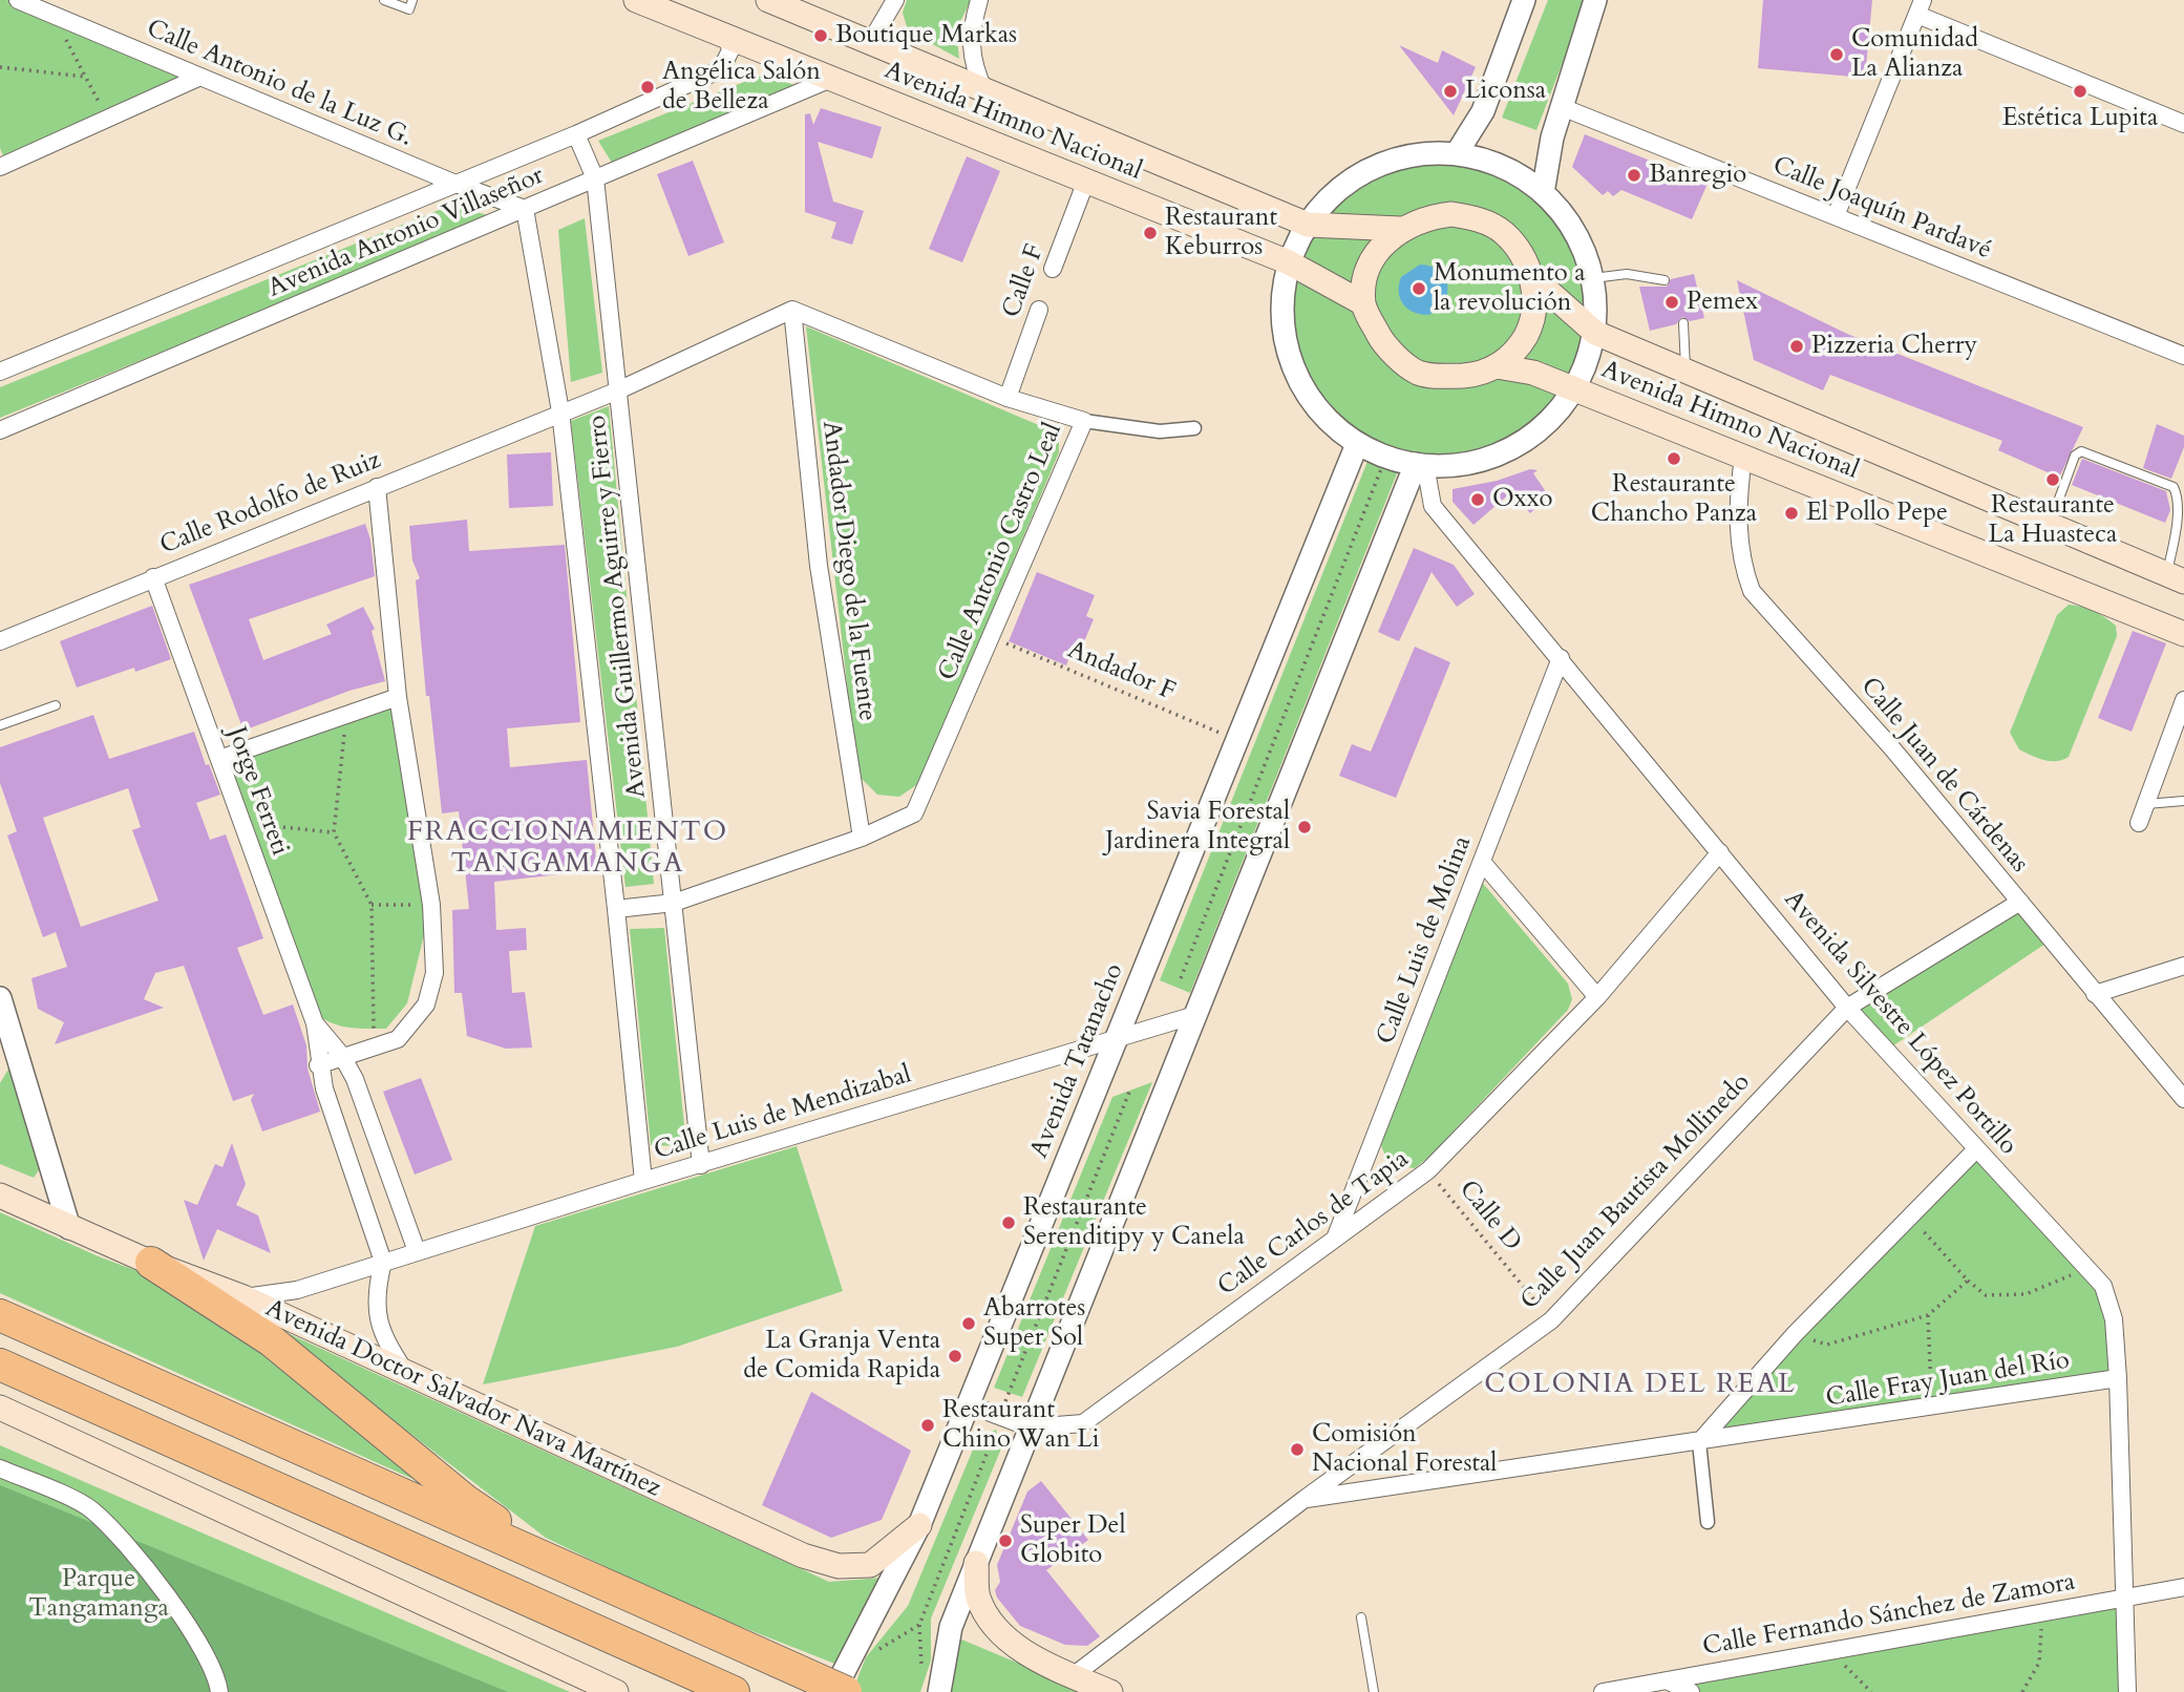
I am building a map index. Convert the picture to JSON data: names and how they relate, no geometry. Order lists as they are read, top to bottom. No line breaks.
{"streets":{"main road":["Avenida Himno Nacional","Avenida Doctor Salvador Nava Martínez"],"street":["Calle Antonio de la Luz G.","Calle Joaquín Pardavé","Avenida Antonio Villaseñor","Calle F","Calle Rodolfo de Ruiz","Calle Antonio Castro Leal","Andador Diego de la Fuente","Avenida Guillermo Aguirre y Fierro","Calle Juan de Cárdenas","Jorge Ferreti","Calle Luis de Molina","Avenida Silvestre López Portillo","Avenida Tatanacho","Calle Luis de Mendizabal","Calle Juan Bautista Mollinedo","Calle Carlos de Tapia","Calle Fray Juan del Río","Calle Fernando Sánchez de Zamora"],"path":["Andador F","Calle D"]},"crossings":[["Calle Antonio de la Luz G.","Avenida Antonio Villaseñor"],["Calle Antonio de la Luz G.","Avenida Guillermo Aguirre y Fierro"],["Avenida Himno Nacional","Avenida Antonio Villaseñor"],["Avenida Himno Nacional","Calle F"],["Avenida Himno Nacional","Calle Juan de Cárdenas"],["Avenida Antonio Villaseñor","Avenida Guillermo Aguirre y Fierro"],["Calle F","Calle Antonio Castro Leal"],["Calle Rodolfo de Ruiz","Avenida Guillermo Aguirre y Fierro"],["Calle Rodolfo de Ruiz","Jorge Ferreti"],["Calle Antonio Castro Leal","Andador Diego de la Fuente"],["Calle Antonio Castro Leal","Avenida Guillermo Aguirre y Fierro"],["Calle Antonio Castro Leal","Andador F"],["Avenida Guillermo Aguirre y Fierro","Calle Luis de Mendizabal"],["Andador F","Avenida Tatanacho"],["Calle Juan de Cárdenas","Calle Juan Bautista Mollinedo"],["Jorge Ferreti","Calle Luis de Mendizabal"],["Calle Luis de Molina","Avenida Silvestre López Portillo"],["Calle Luis de Molina","Calle Carlos de Tapia"],["Avenida Silvestre López Portillo","Calle Juan Bautista Mollinedo"],["Avenida Silvestre López Portillo","Calle Carlos de Tapia"],["Avenida Silvestre López Portillo","Calle Fray Juan del Río"],["Avenida Silvestre López Portillo","Calle Fernando Sánchez de Zamora"],["Avenida Tatanacho","Calle Luis de Mendizabal"],["Avenida Tatanacho","Calle Carlos de Tapia"],["Avenida Tatanacho","Avenida Doctor Salvador Nava Martínez"],["Calle Luis de Mendizabal","Avenida Doctor Salvador Nava Martínez"],["Calle Juan Bautista Mollinedo","Calle D"],["Calle Juan Bautista Mollinedo","Calle Fray Juan del Río"],["Calle D","Calle Carlos de Tapia"]],"districts":["FRACCIONAMIENTO TANGAMANGA","COLONIA DEL REAL"],"parks":["Parque Tangamanga"],"places":["Boutique Markas","Comunidad La Alianza","Angélica Salón de Belleza","Liconsa","Estética Lupita","Banregio","Restaurant Keburros","Monumento a la revolución","Pemex","Pizzeria Cherry","Restaurante Chancho Panza","Restaurante La Huasteca","Oxxo","El Pollo Pepe","Savia Forestal Jardinera Integral","Restaurante Serenditipy y Canela","Abarrotes Super Sol","La Granja Venta de Comida Rapida","Restaurant Chino Wan Li","Comisión Nacional Forestal","Super Del Globito"]}
